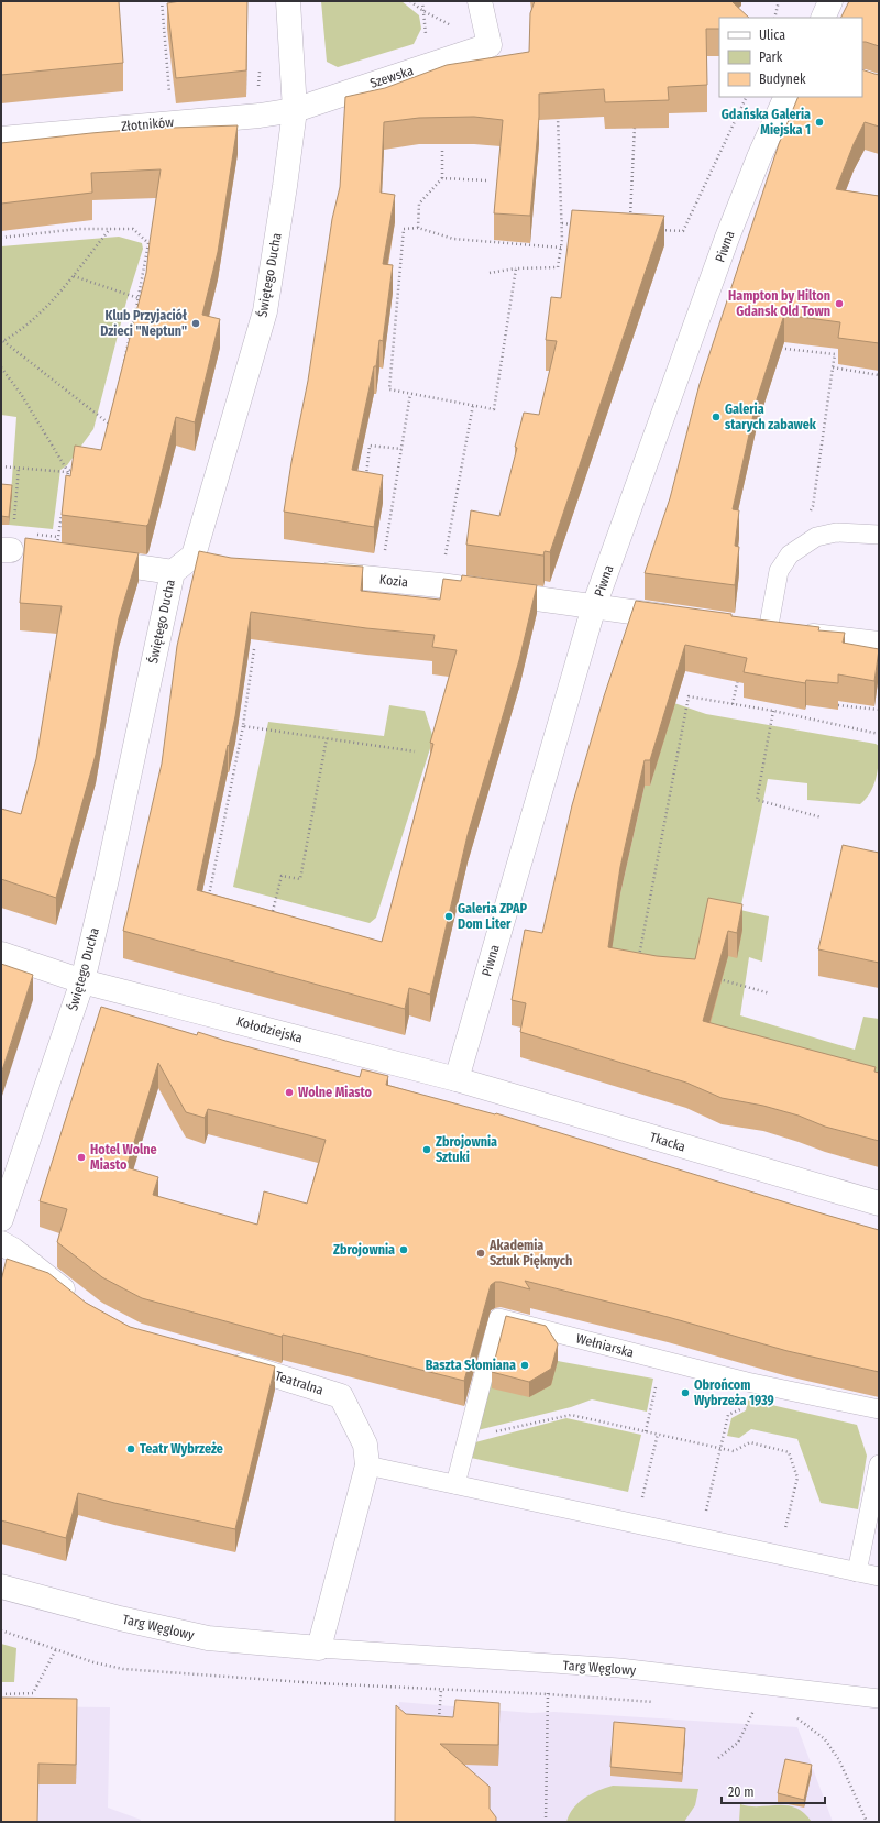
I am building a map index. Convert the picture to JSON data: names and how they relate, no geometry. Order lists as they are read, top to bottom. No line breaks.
{"streets":{"street":["Szewska","Złotników","Piwna","Świętego Ducha","Kozia","Kołodziejska","Tkacka","Teatralna","Targ Węglowy"],"lane":["Wełniarska"]},"crossings":[["Szewska","Złotników"],["Szewska","Świętego Ducha"],["Złotników","Świętego Ducha"],["Piwna","Kozia"],["Piwna","Kołodziejska"],["Piwna","Tkacka"],["Świętego Ducha","Kołodziejska"],["Kołodziejska","Tkacka"]],"places":["Gdańska Galeria Miejska 1","Hampton by Hilton Gdansk Old Town","Klub Przyjaciół Dzieci \"Neptun\"","Galeria starych zabawek","Galeria ZPAP Dom Liter","Wolne Miasto","Zbrojownia Sztuki","Hotel Wolne Miasto","Zbrojownia","Akademia Sztuk Pięknych","Baszta Słomiana","Obrońcom Wybrzeża 1939","Teatr Wybrzeże"],"legend":["Ulica","Park","Budynek"],"scale_bar":"20 m"}
